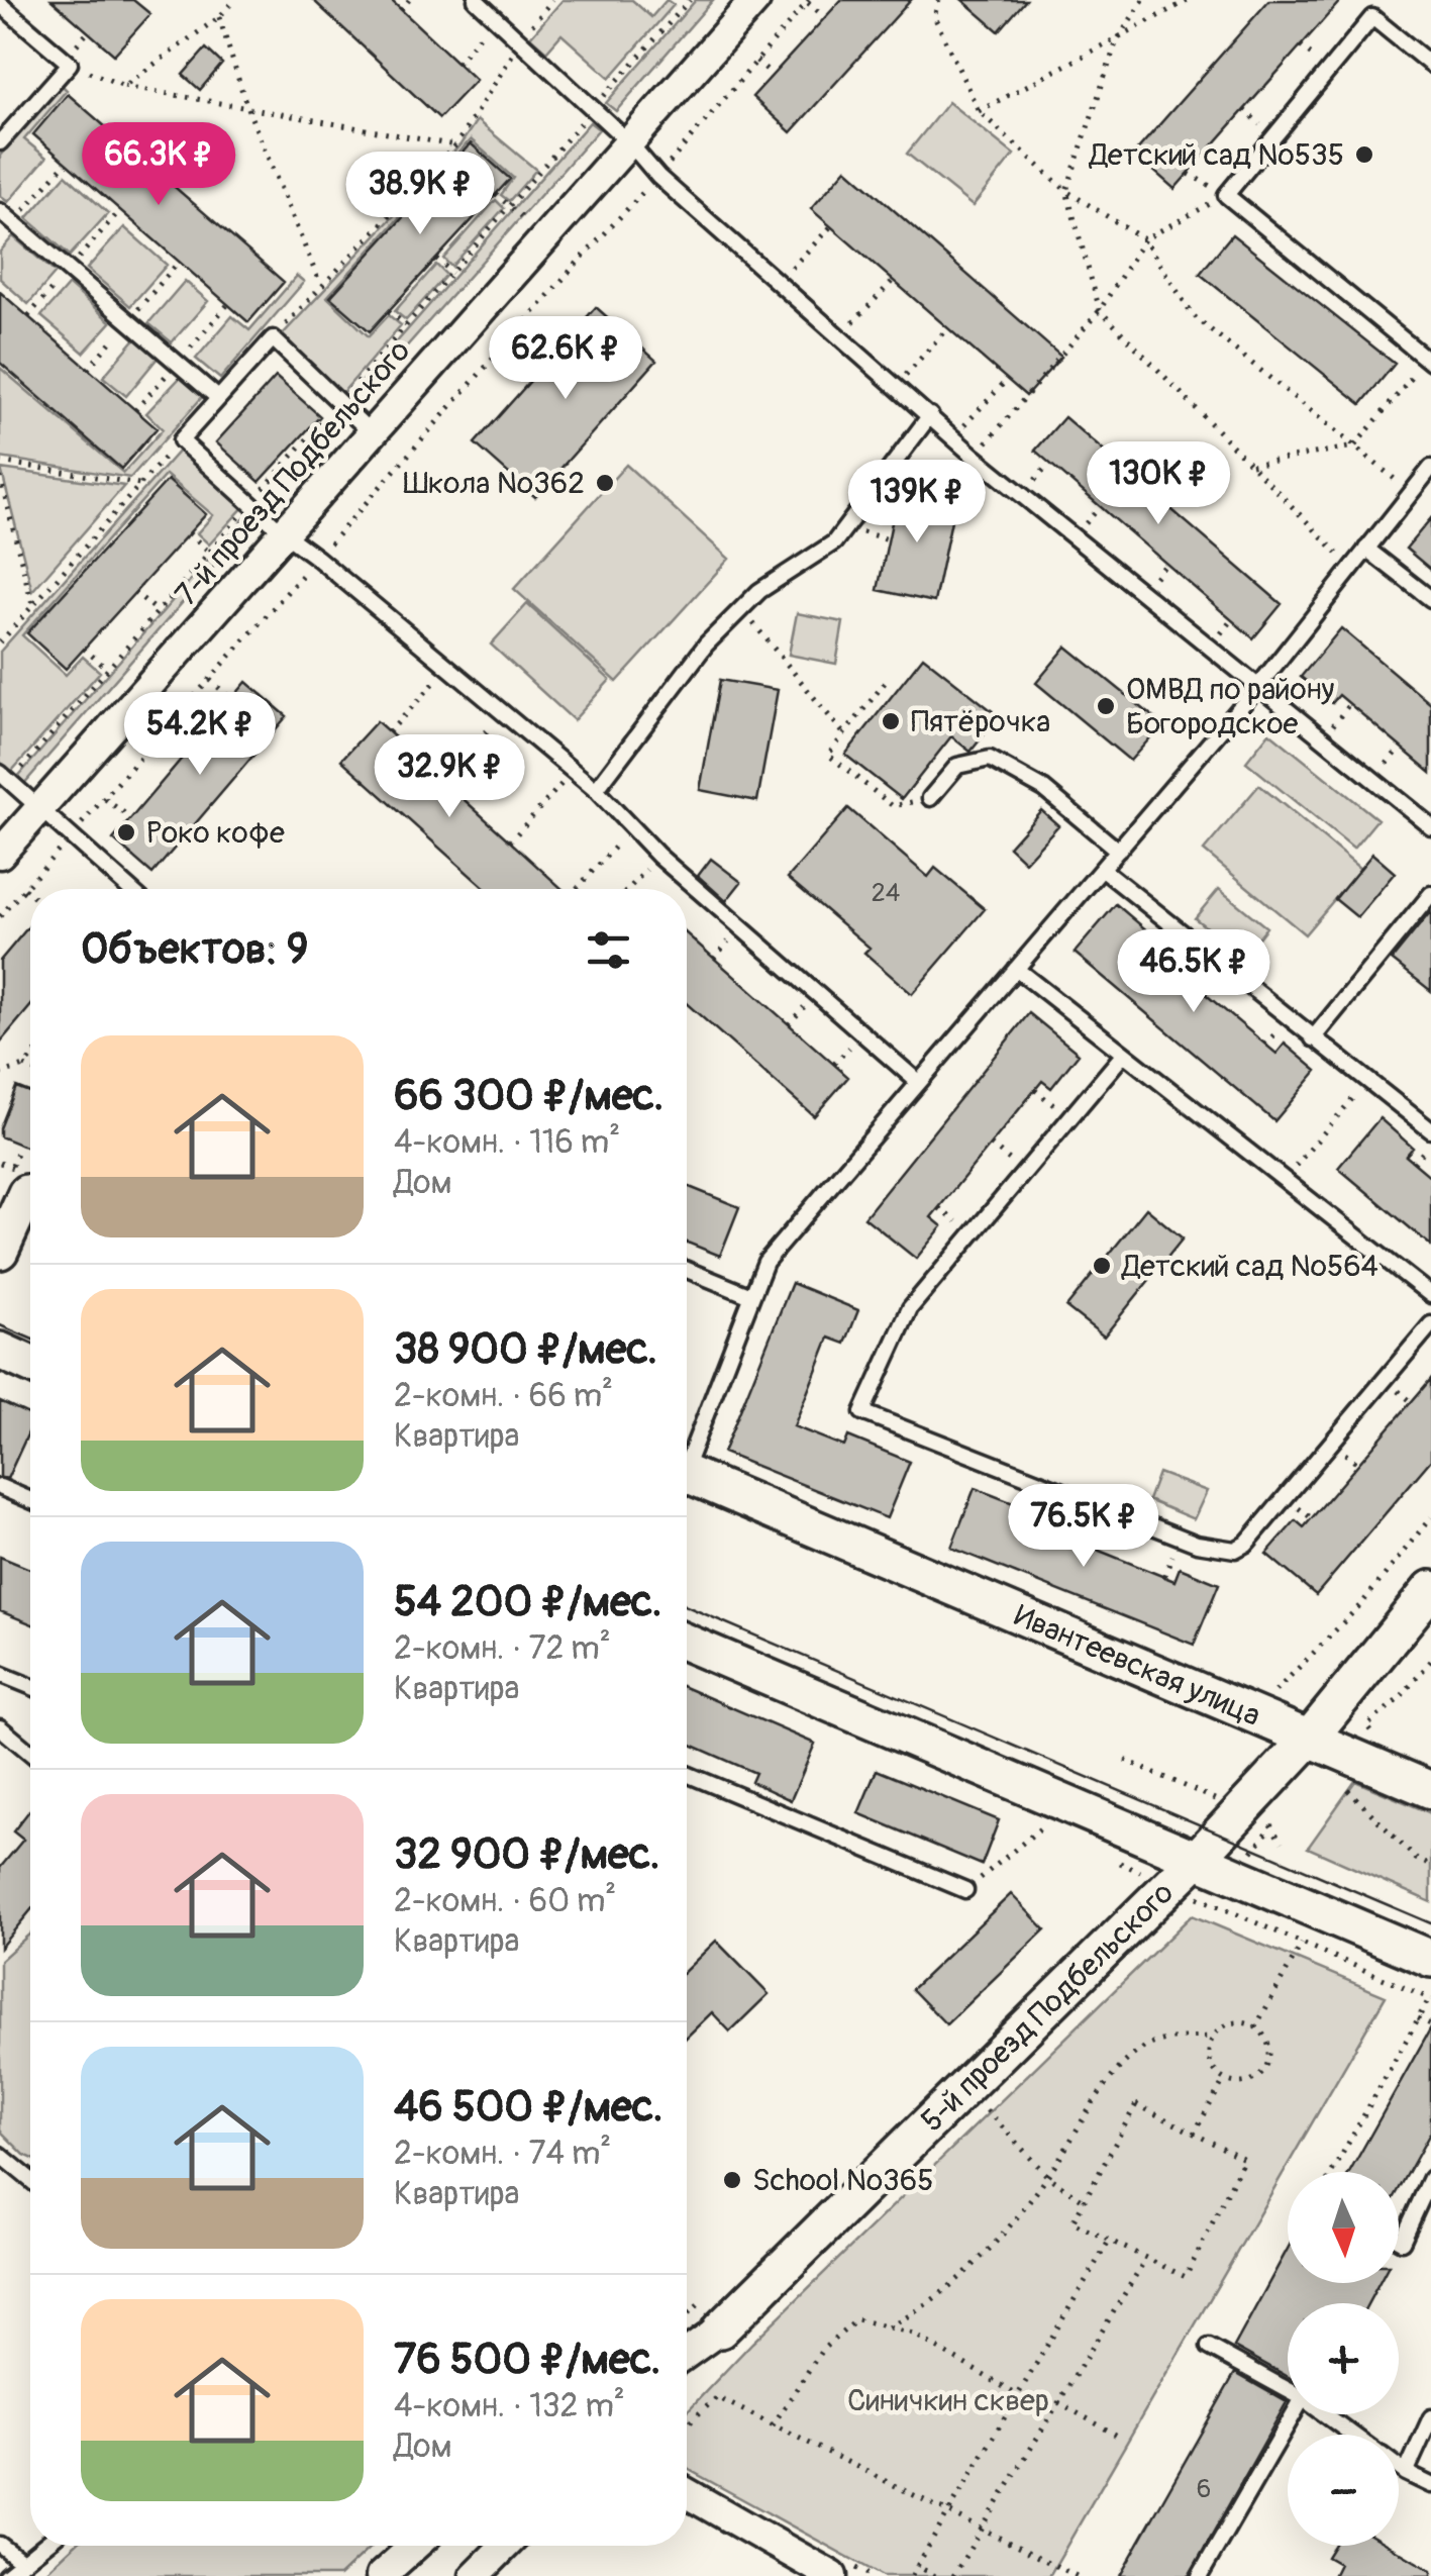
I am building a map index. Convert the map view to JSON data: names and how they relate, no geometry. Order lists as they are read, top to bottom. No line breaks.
{"streets":{"street":["7-й проезд Подбельского","Ивантеевская улица","5-й проезд Подбельского"]},"crossings":[["Ивантеевская улица","5-й проезд Подбельского"]],"parks":["Синичкин сквер"],"places":["Детский сад №535","Школа №362","ОМВД по району Богородское","Пятёрочка","Роко кофе","Детский сад №564","School №365"],"house_numbers":["24","6"],"north":"bottom","page":{"price":["66.3K ₽","38.9K ₽","62.6K ₽","130K ₽","139K ₽","54.2K ₽","32.9K ₽","46.5K ₽","76.5K ₽"],"heading":"Объектов: 9","list":[{"name":"66 300 ₽/мес.","note":"4-комн. · 116 m² · Дом"},{"name":"38 900 ₽/мес.","note":"2-комн. · 66 m² · Квартира"},{"name":"54 200 ₽/мес.","note":"2-комн. · 72 m² · Квартира"},{"name":"32 900 ₽/мес.","note":"2-комн. · 60 m² · Квартира"},{"name":"46 500 ₽/мес.","note":"2-комн. · 74 m² · Квартира"},{"name":"76 500 ₽/мес.","note":"4-комн. · 132 m² · Дом"}],"map_buttons":["+","−"]}}
